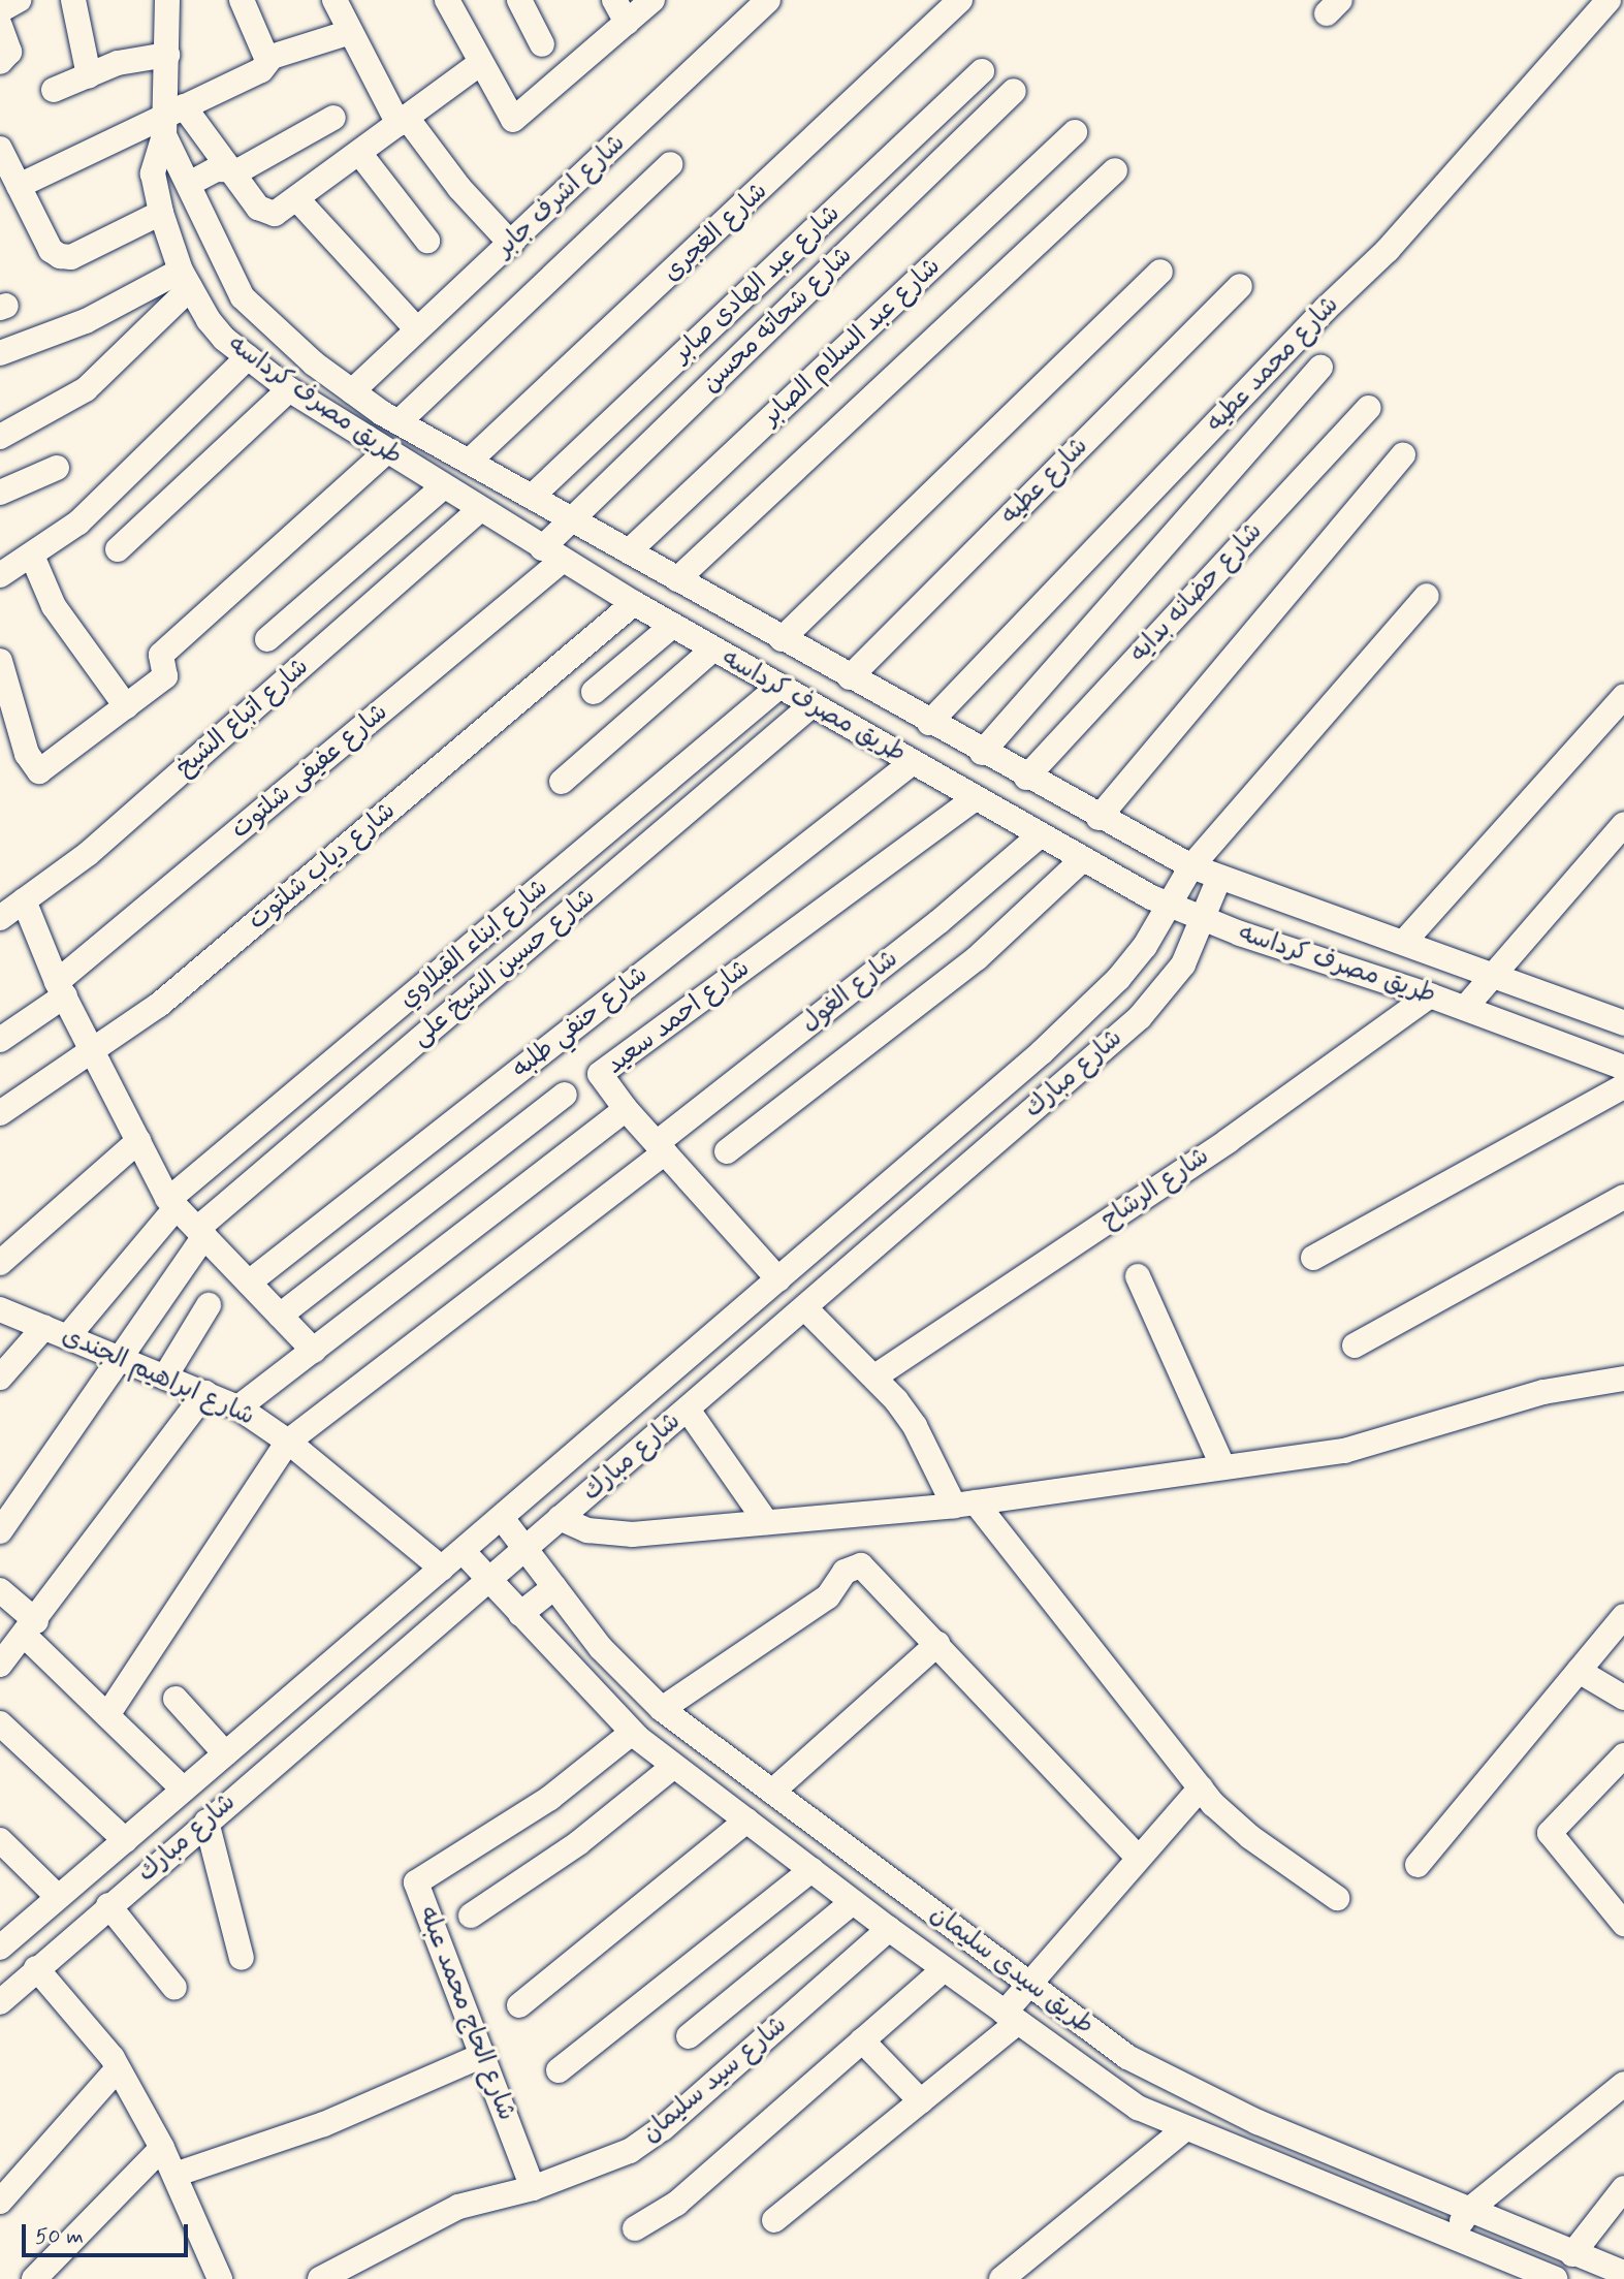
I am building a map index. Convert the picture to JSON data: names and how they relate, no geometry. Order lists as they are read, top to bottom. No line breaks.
{"streets":{"street":["شارع اشرف جابر","شارع الغجرى","شارع عبد الهادى صابر","شارع شحاته محسن","شارع عبد السلام الصابر","شارع محمد عطيه","طريق مصرف كرداسه","شارع عطيه","شارع حضانه بدايه","شارع اتباع الشيخ","شارع عفيفى شلتوت","شارع دياب شلتوت","شارع ابناء القبلاوي","شارع حسين الشيخ على","شارع الغول","شارع احمد سعيد","شارع حنفي طلبه","شارع مبارك","شارع الرشاح","شارع ابراهيم الجندى","طريق سيدى سليمان","شارع الحاج محمد عبله","شارع سيد سليمان"]},"crossings":[["شارع اشرف جابر","طريق مصرف كرداسه"],["شارع الغجرى","طريق مصرف كرداسه"],["شارع عبد الهادى صابر","طريق مصرف كرداسه"],["شارع شحاته محسن","طريق مصرف كرداسه"],["شارع شحاته محسن","شارع عفيفى شلتوت"],["شارع عبد السلام الصابر","طريق مصرف كرداسه"],["شارع محمد عطيه","طريق مصرف كرداسه"],["طريق مصرف كرداسه","شارع عطيه"],["طريق مصرف كرداسه","شارع حضانه بدايه"],["طريق مصرف كرداسه","شارع اتباع الشيخ"],["طريق مصرف كرداسه","شارع عفيفى شلتوت"],["طريق مصرف كرداسه","شارع دياب شلتوت"],["طريق مصرف كرداسه","شارع ابناء القبلاوي"],["طريق مصرف كرداسه","شارع حسين الشيخ على"],["طريق مصرف كرداسه","شارع الغول"],["طريق مصرف كرداسه","شارع احمد سعيد"],["طريق مصرف كرداسه","شارع حنفي طلبه"],["طريق مصرف كرداسه","شارع مبارك"],["طريق مصرف كرداسه","شارع الرشاح"],["شارع ابناء القبلاوي","شارع ابراهيم الجندى"],["شارع حسين الشيخ على","شارع ابراهيم الجندى"],["شارع الغول","شارع احمد سعيد"],["شارع الغول","شارع ابراهيم الجندى"],["شارع احمد سعيد","شارع مبارك"],["شارع مبارك","شارع ابراهيم الجندى"],["شارع مبارك","طريق سيدى سليمان"],["طريق سيدى سليمان","شارع الحاج محمد عبله"],["طريق سيدى سليمان","شارع سيد سليمان"],["شارع الحاج محمد عبله","شارع سيد سليمان"]],"scale_bar":"50 m"}
